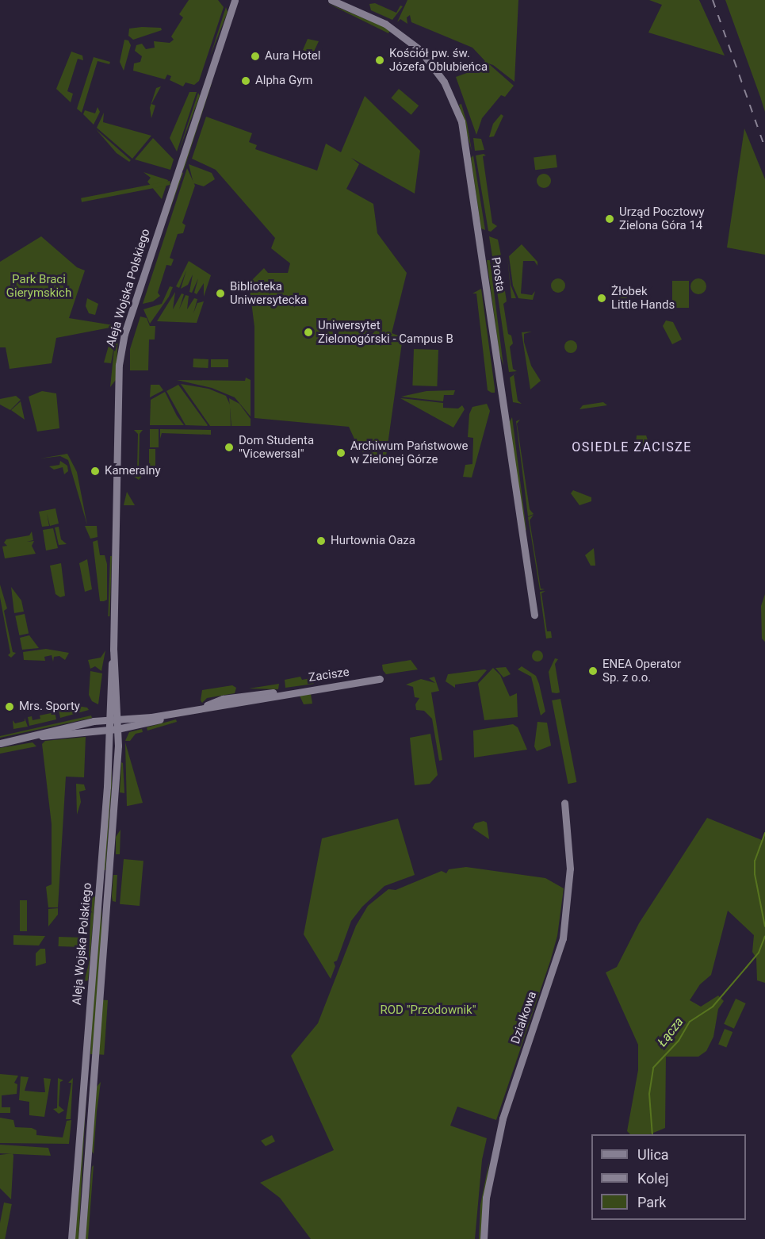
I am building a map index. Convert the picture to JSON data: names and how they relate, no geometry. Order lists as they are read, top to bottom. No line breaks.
{"streets":{"main road":["Prosta","Aleja Wojska Polskiego","Zacisze","Działkowa"]},"crossings":[["Aleja Wojska Polskiego","Zacisze"]],"districts":["OSIEDLE ZACISZE"],"water":["Łącza"],"parks":["Park Braci Gierymskich","ROD \"Przodownik\""],"places":["Aura Hotel","Kościół pw. św. Józefa Oblubieńca","Alpha Gym","Urząd Pocztowy Zielona Góra 14","Biblioteka Uniwersytecka","Żłobek Little Hands","Uniwersytet Zielonogórski - Campus B","Dom Studenta \"Vicewersal\"","Archiwum Państwowe w Zielonej Górze","Kameralny","Hurtownia Oaza","ENEA Operator Sp. z o.o.","Mrs. Sporty"],"legend":["Ulica","Kolej","Park"]}
